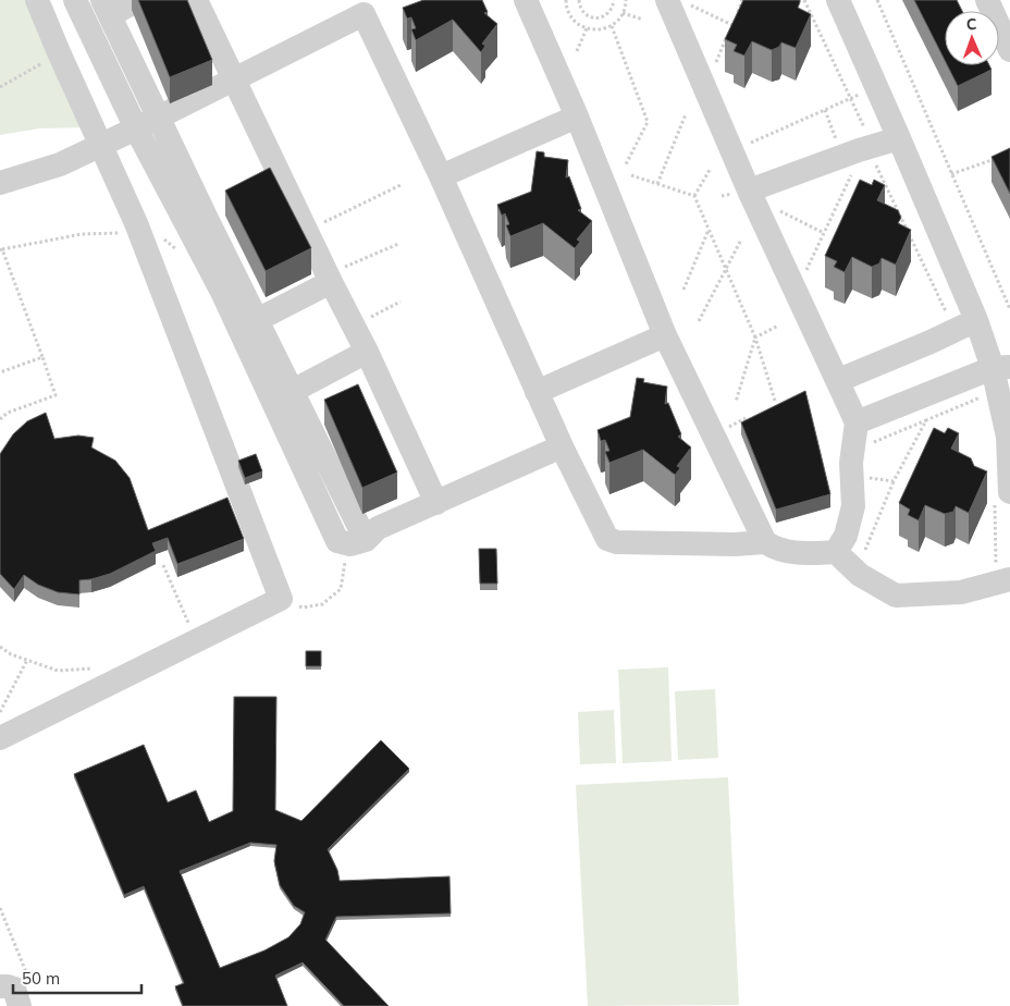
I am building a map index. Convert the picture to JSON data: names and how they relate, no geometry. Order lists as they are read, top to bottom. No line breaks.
{"scale_bar":"50 m","north":"top"}
